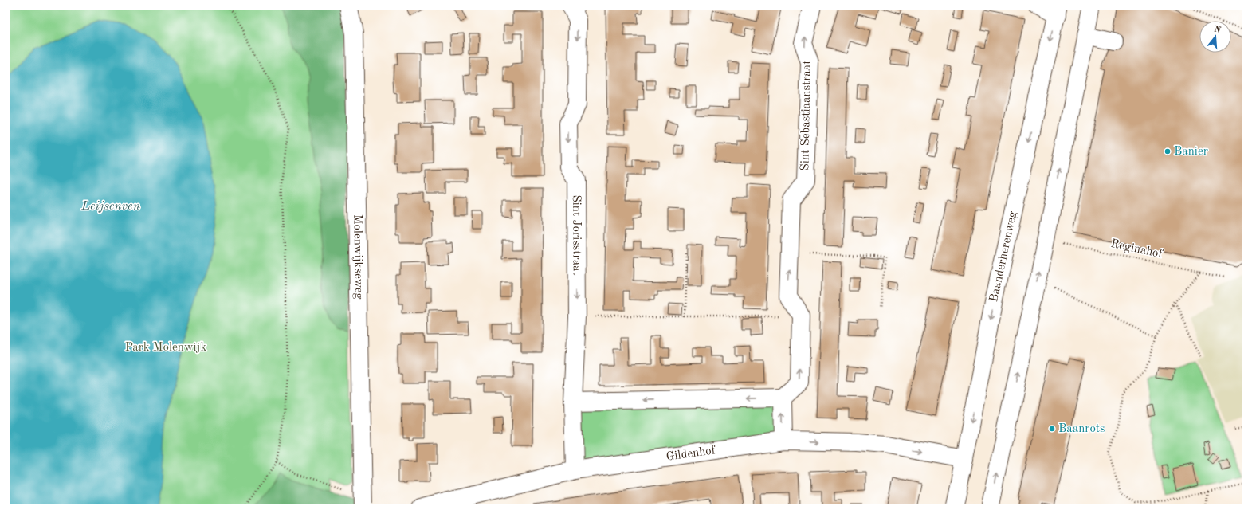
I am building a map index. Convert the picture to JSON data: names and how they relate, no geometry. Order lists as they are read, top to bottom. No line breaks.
{"streets":{"street":["Sint Sebastiaanstraat","Sint Jorisstraat","Molenwijkseweg","Baanderherenweg","Gildenhof"],"path":["Reginahof"]},"crossings":[["Sint Jorisstraat","Gildenhof"],["Baanderherenweg","Gildenhof"]],"one_way":["Sint Sebastiaanstraat","Sint Jorisstraat"],"water":["Leijsenven"],"parks":["Park Molenwijk"],"places":["Banier","Baanrots"],"north":"top"}
